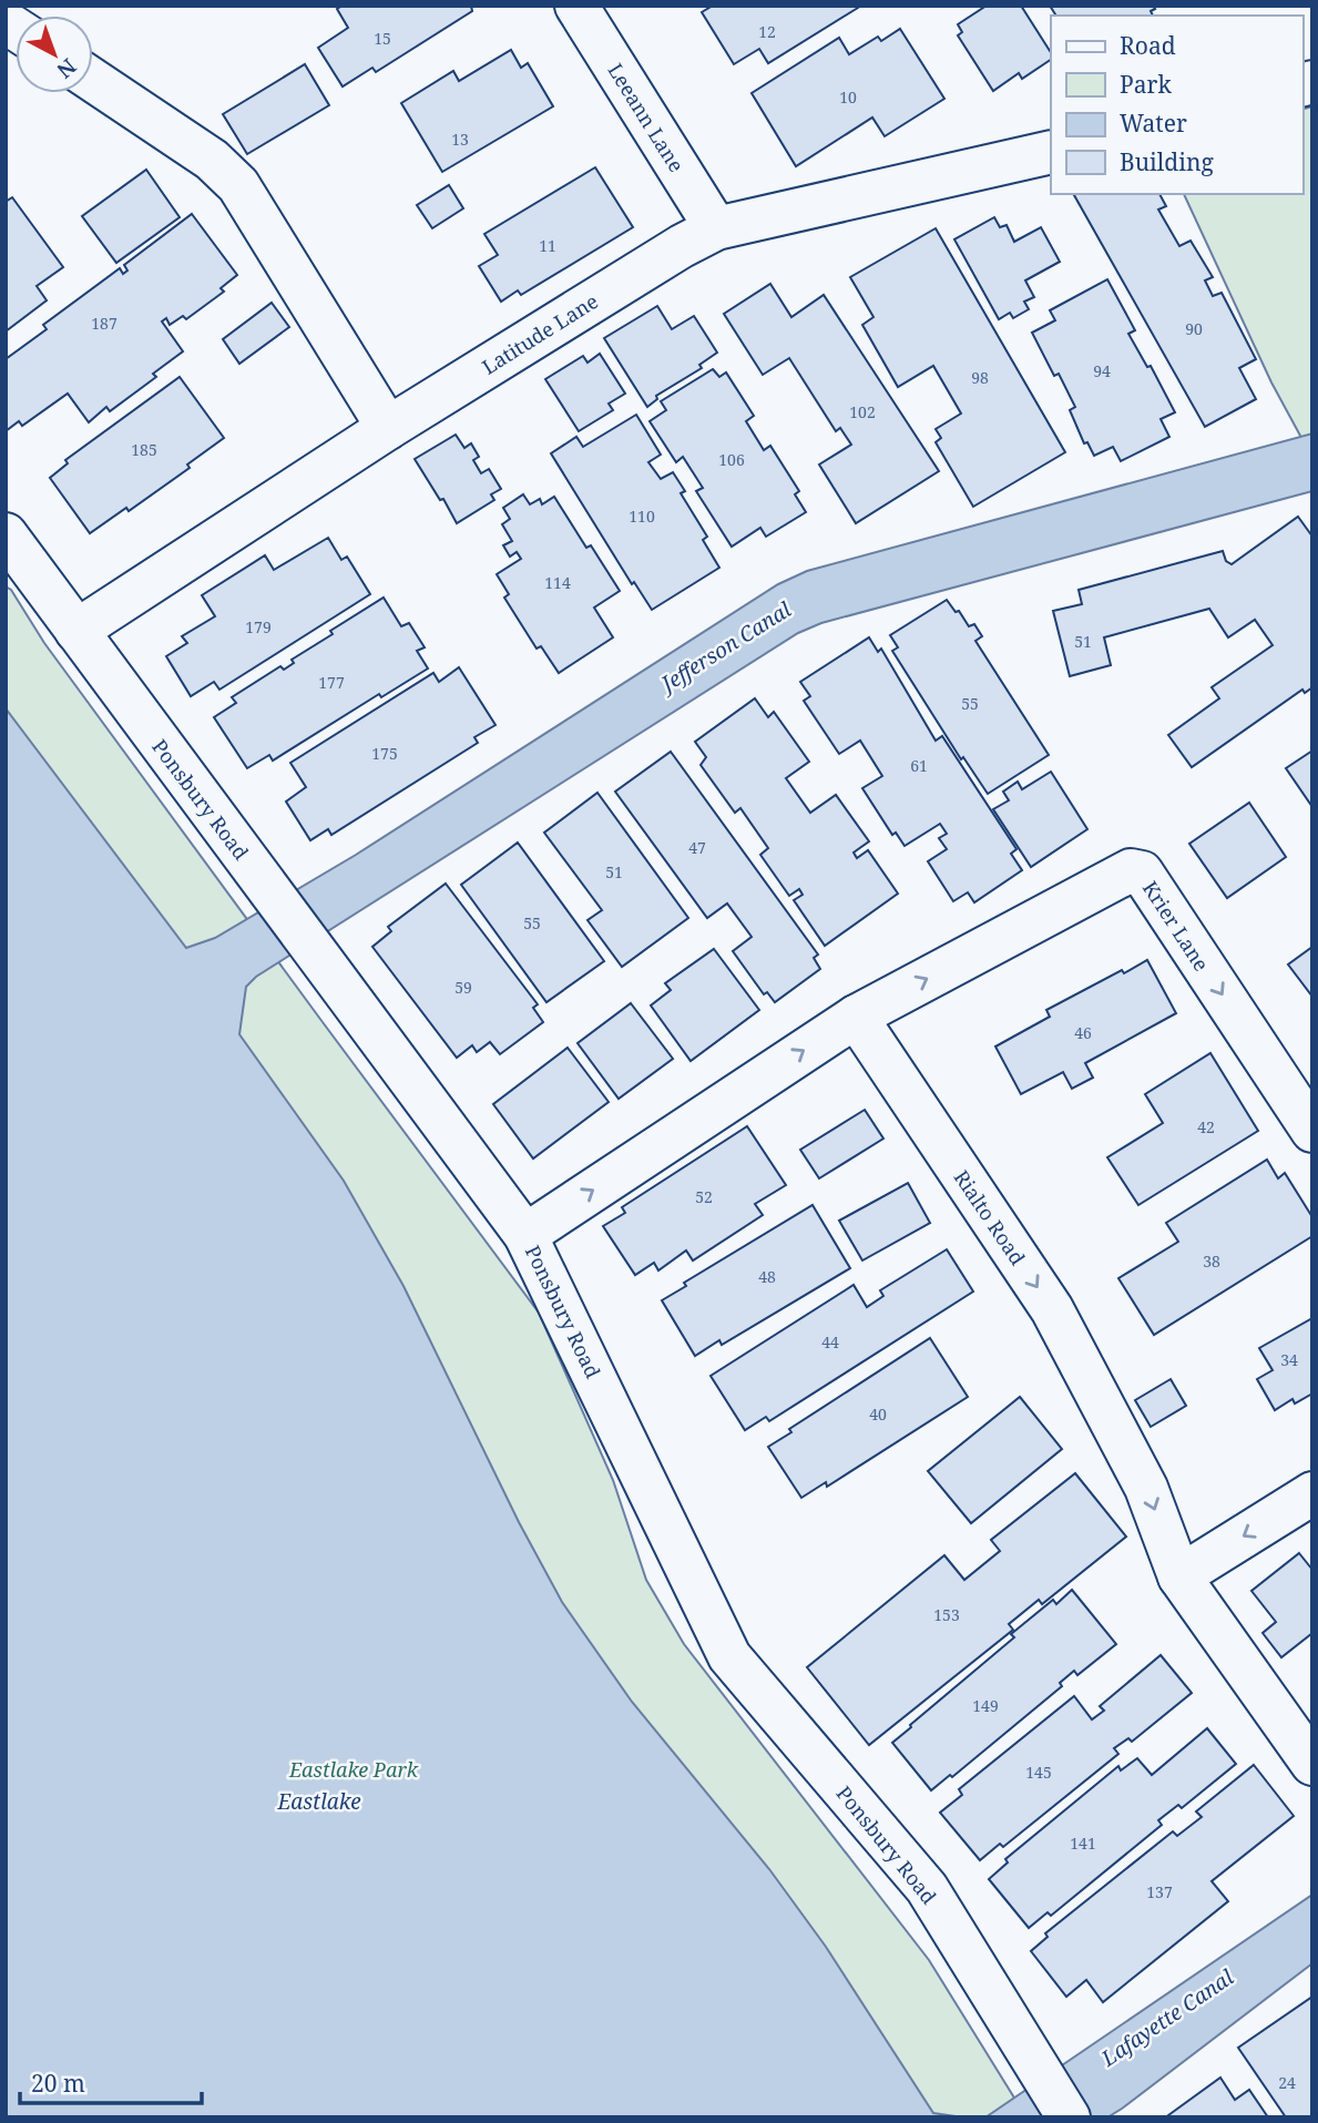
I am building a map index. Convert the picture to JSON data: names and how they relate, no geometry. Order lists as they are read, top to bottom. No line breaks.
{"streets":{"street":["Leeann Lane","Latitude Lane","Ponsbury Road","Krier Lane","Rialto Road"]},"crossings":[["Leeann Lane","Latitude Lane"],["Latitude Lane","Ponsbury Road"],["Krier Lane","Rialto Road"]],"one_way":["Rialto Road"],"water":["Jefferson Canal","Eastlake","Lafayette Canal"],"parks":["Eastlake Park"],"house_numbers":["12","15","10","13","11","187","90","94","98","102","185","106","110","114","179","51","177","55","175","61","47","51","55","59","46","42","52","38","48","44","34","40","153","149","145","141","137","24"],"legend":["Road","Park","Water","Building"],"scale_bar":"20 m","north":"bottom right"}
